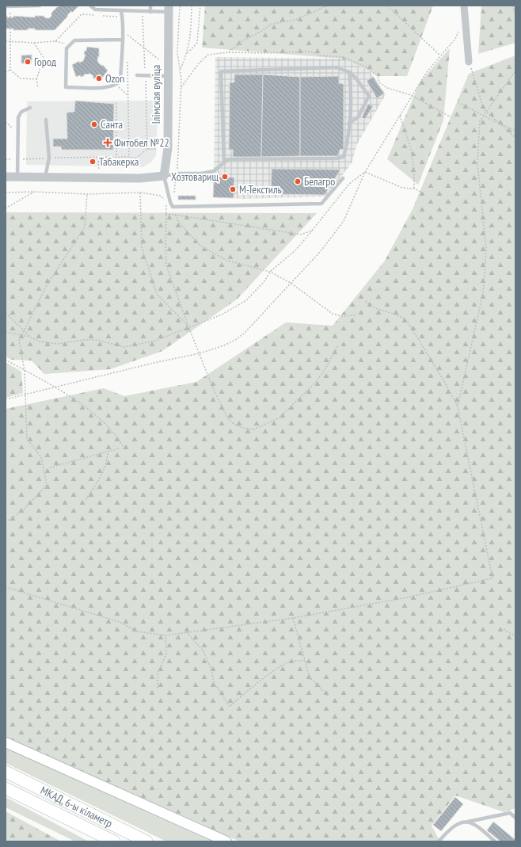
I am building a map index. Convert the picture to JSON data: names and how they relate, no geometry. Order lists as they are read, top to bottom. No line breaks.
{"streets":{"highway":["МКАД, 6-ы кіламетр"],"street":["Ілімская вуліца"]},"places":{"other":["Город","Ozon","Санта","Табакерка","Хозтоварищ","Белагро","М-Текстиль"],"health":["Фитобел №22"]}}
